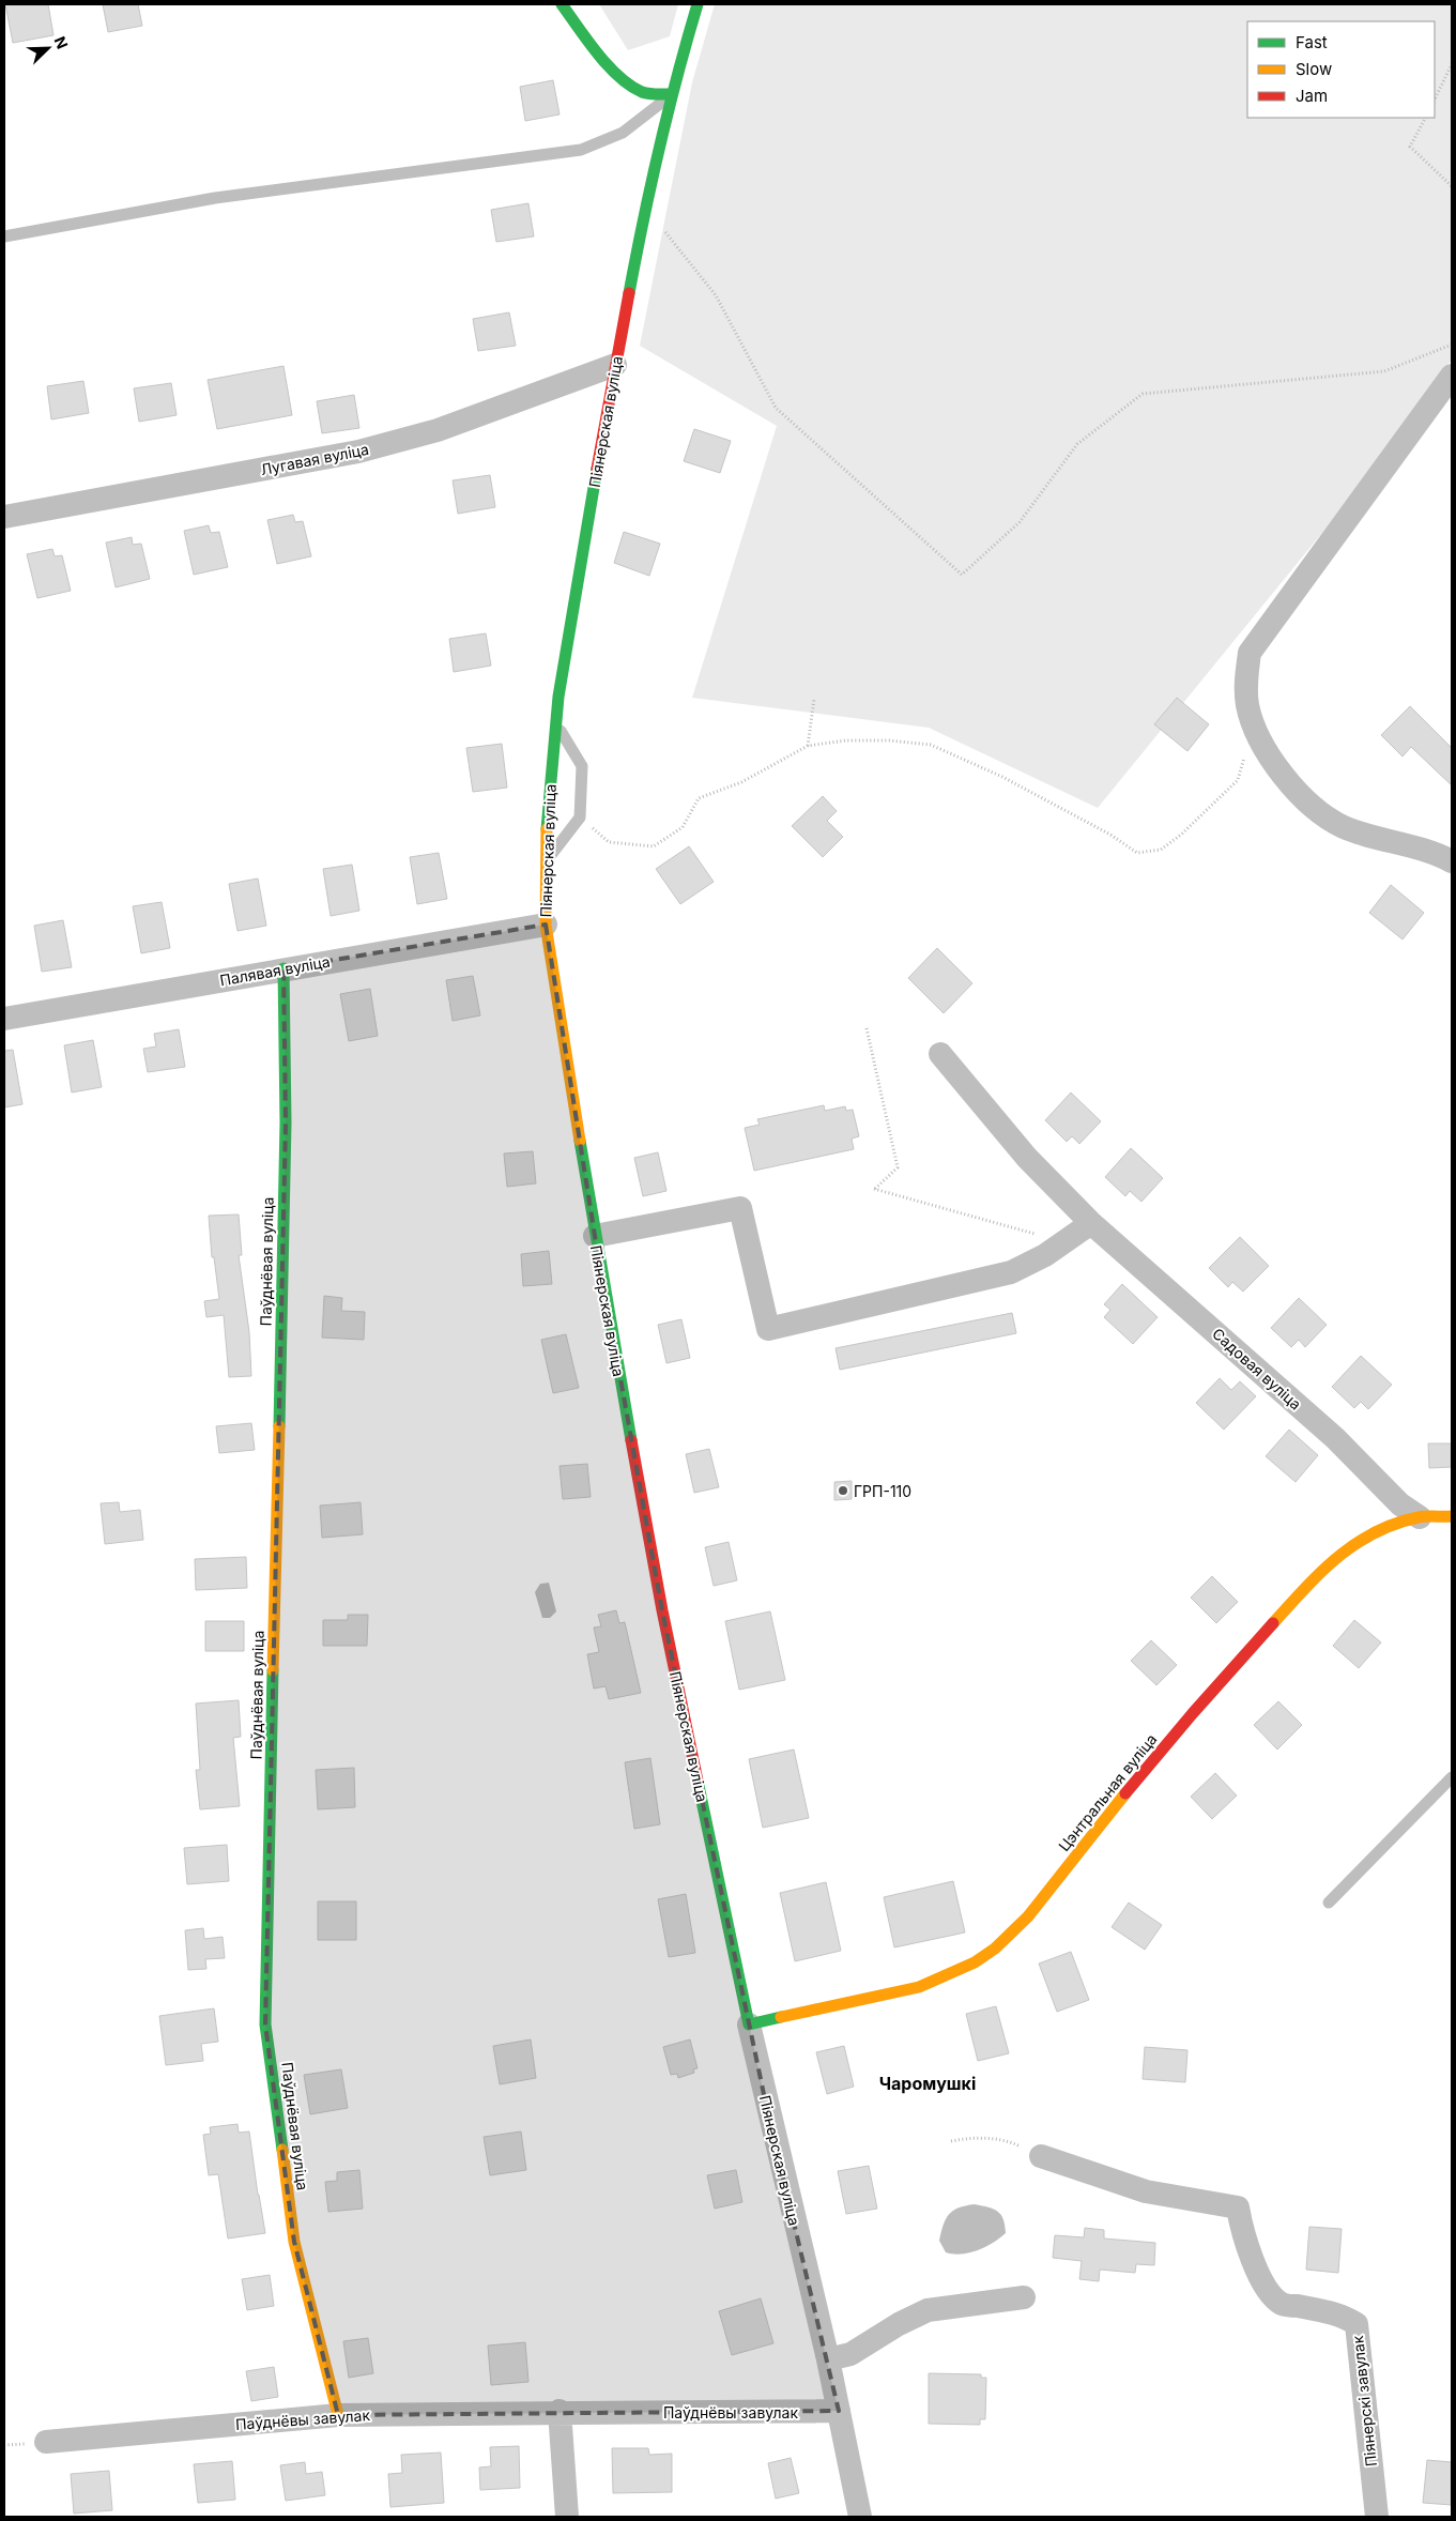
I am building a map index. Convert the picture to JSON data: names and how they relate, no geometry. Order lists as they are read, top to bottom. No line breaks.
{"streets":{"street":["Піянерская вуліца","Лугавая вуліца","Палявая вуліца","Паўднёвая вуліца","Садовая вуліца","Цэнтральная вуліца","Піянерскі завулак","Паўднёвы завулак"]},"crossings":[["Піянерская вуліца","Лугавая вуліца"],["Піянерская вуліца","Палявая вуліца"],["Піянерская вуліца","Цэнтральная вуліца"],["Піянерская вуліца","Паўднёвы завулак"],["Палявая вуліца","Паўднёвая вуліца"],["Паўднёвая вуліца","Паўднёвы завулак"],["Садовая вуліца","Цэнтральная вуліца"]],"districts":["Чаромушкі"],"places":["ГРП-110"],"legend":["Fast","Slow","Jam"],"north":"top right"}
